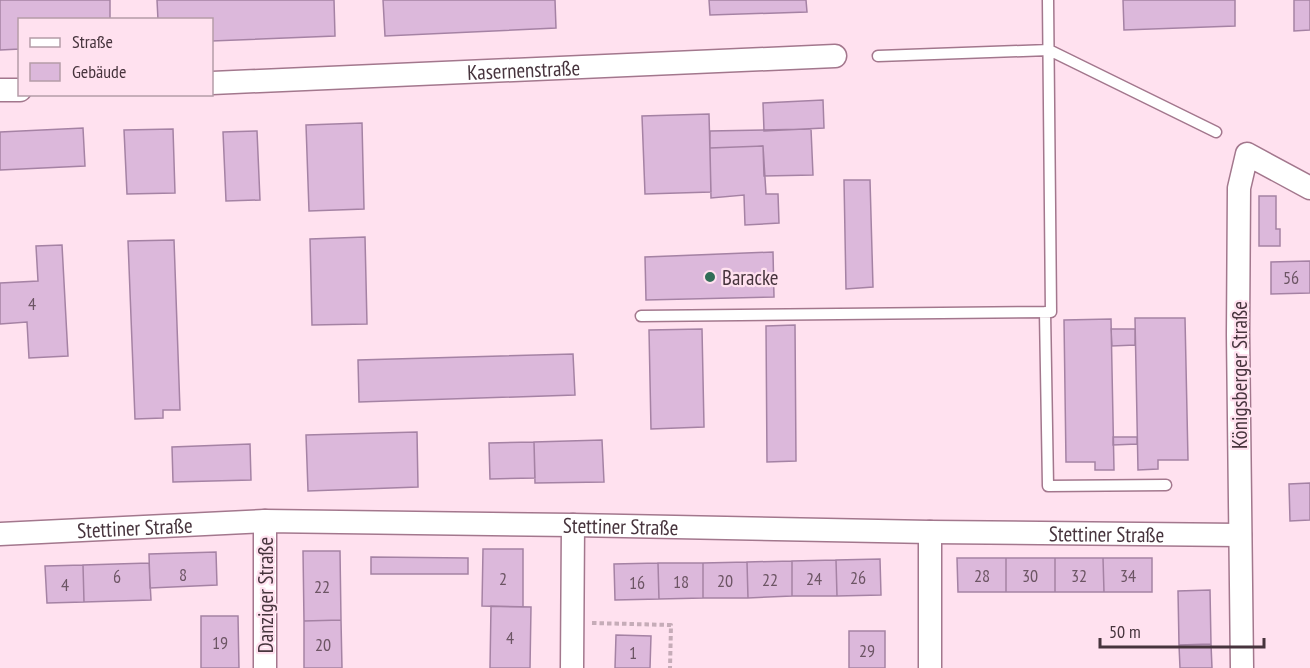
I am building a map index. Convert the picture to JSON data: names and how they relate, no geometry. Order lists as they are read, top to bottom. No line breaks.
{"streets":{"street":["Kasernenstraße","Königsberger Straße","Stettiner Straße","Danziger Straße"]},"crossings":[["Königsberger Straße","Stettiner Straße"],["Stettiner Straße","Danziger Straße"]],"places":["Baracke"],"house_numbers":["56","4","8","28","30","32","34","6","26","2","24","22","20","18","16","4","22","4","19","20","29","1"],"legend":["Straße","Gebäude"],"scale_bar":"50 m"}
